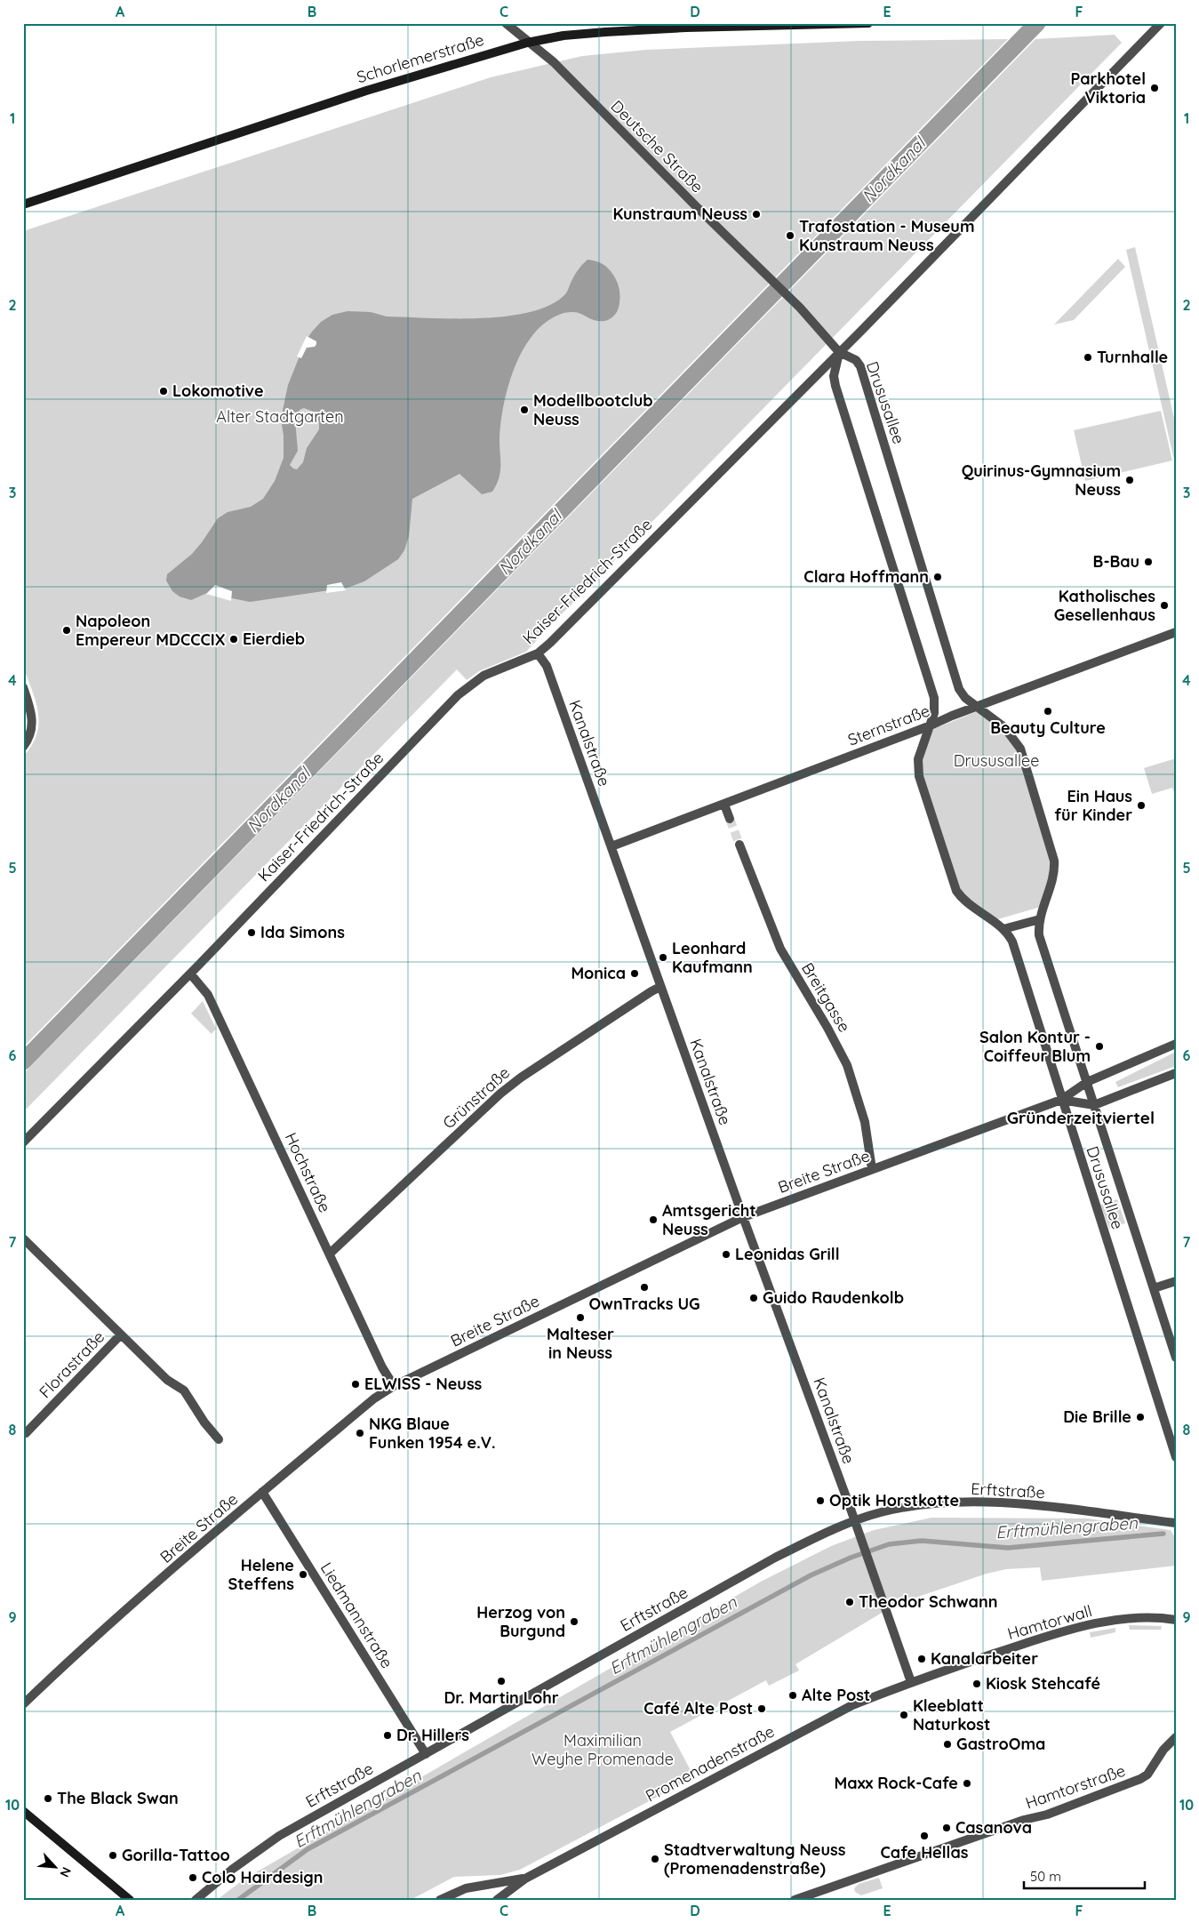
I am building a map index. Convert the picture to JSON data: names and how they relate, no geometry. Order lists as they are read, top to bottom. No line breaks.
{"streets":{"main road":["Schorlemerstraße"],"street":["Deutsche Straße","Drususallee","Kaiser-Friedrich-Straße","Sternstraße","Kanalstraße","Breitgasse","Grünstraße","Breite Straße","Hochstraße","Florastraße","Erftstraße","Liedmannstraße","Hamtorwall","Promenadenstraße","Hamtorstraße"]},"crossings":[["Schorlemerstraße","Deutsche Straße"],["Deutsche Straße","Drususallee"],["Deutsche Straße","Kaiser-Friedrich-Straße"],["Drususallee","Kaiser-Friedrich-Straße"],["Drususallee","Sternstraße"],["Drususallee","Breite Straße"],["Kaiser-Friedrich-Straße","Kanalstraße"],["Kaiser-Friedrich-Straße","Hochstraße"],["Sternstraße","Kanalstraße"],["Kanalstraße","Grünstraße"],["Kanalstraße","Breite Straße"],["Kanalstraße","Erftstraße"],["Kanalstraße","Hamtorwall"],["Kanalstraße","Promenadenstraße"],["Breitgasse","Breite Straße"],["Grünstraße","Hochstraße"],["Breite Straße","Hochstraße"],["Breite Straße","Liedmannstraße"],["Erftstraße","Liedmannstraße"],["Hamtorwall","Promenadenstraße"]],"districts":["Gründerzeitviertel"],"water":["Nordkanal","Erftmühlengraben"],"parks":["Alter Stadtgarten","Drususallee","Maximilian Weyhe Promenade"],"places":["Parkhotel Viktoria","Kunstraum Neuss","Trafostation - Museum Kunstraum Neuss","Turnhalle","Lokomotive","Modellbootclub Neuss","Quirinus-Gymnasium Neuss","B-Bau","Clara Hoffmann","Katholisches Gesellenhaus","Napoleon Empereur MDCCCIX","Eierdieb","Beauty Culture","Ein Haus für Kinder","Ida Simons","Leonhard Kaufmann","Monica","Salon Kontur - Coiffeur Blum","Amtsgericht Neuss","Leonidas Grill","OwnTracks UG","Guido Raudenkolb","Malteser in Neuss","ELWISS - Neuss","Die Brille","NKG Blaue Funken 1954 e.V.","Optik Horstkotte","Helene Steffens","Theodor Schwann","Herzog von Burgund","Kanalarbeiter","Dr. Martin Lohr","Kiosk Stehcafé","Alte Post","Café Alte Post","Kleeblatt Naturkost","Dr. Hillers","GastroOma","Maxx Rock-Cafe","The Black Swan","Casanova","Cafe Hellas","Gorilla-Tattoo","Stadtverwaltung Neuss (Promenadenstraße)","Colo Hairdesign"],"scale_bar":"50 m","north":"bottom right","grid":{"columns":["A","B","C","D","E","F"],"rows":["1","2","3","4","5","6","7","8","9","10"]}}
